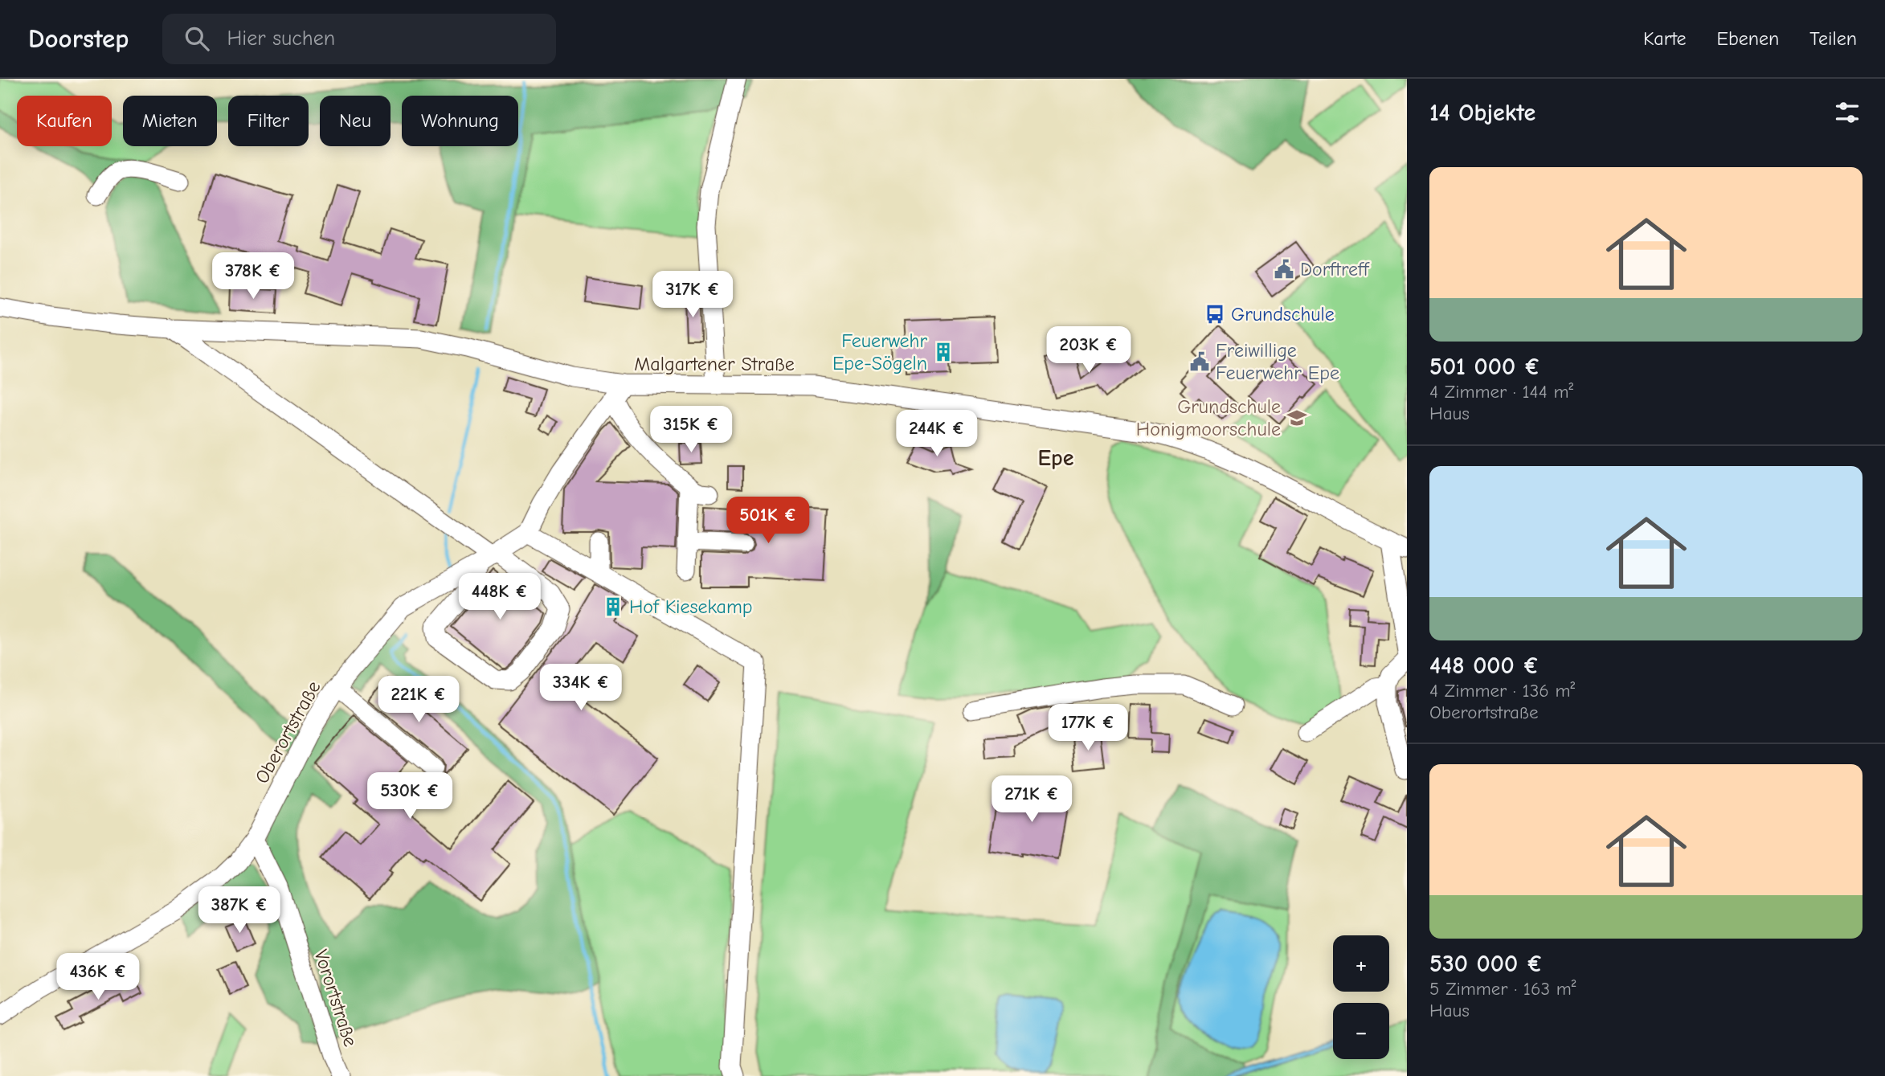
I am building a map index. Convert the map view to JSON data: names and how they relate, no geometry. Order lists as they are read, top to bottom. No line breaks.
{"streets":{"street":["Malgartener Straße","Oberortstraße","Vorortstraße"]},"crossings":[["Malgartener Straße","Oberortstraße"],["Oberortstraße","Vorortstraße"]],"districts":["Epe"],"places":{"public building":["Dorftreff","Freiwillige Feuerwehr Epe"],"bus stop":["Grundschule"],"building":["Feuerwehr Epe-Sögeln","Hof Kiesekamp"],"school or university":["Grundschule Honigmoorschule"]},"page":{"header":"Doorstep","search":"Hier suchen","nav":["Karte","Ebenen","Teilen"],"heading":"14 Objekte","chip":["Kaufen","Mieten","Filter","Neu","Wohnung"],"list":[{"name":"501 000 €","note":"4 Zimmer · 144 m² · Haus"},{"name":"448 000 €","note":"4 Zimmer · 136 m² · Oberortstraße"},{"name":"530 000 €","note":"5 Zimmer · 163 m² · Haus"}],"price":["378K €","317K €","203K €","315K €","244K €","501K €","448K €","334K €","221K €","177K €","530K €","271K €","387K €","436K €"],"map_buttons":["+","−"]}}
